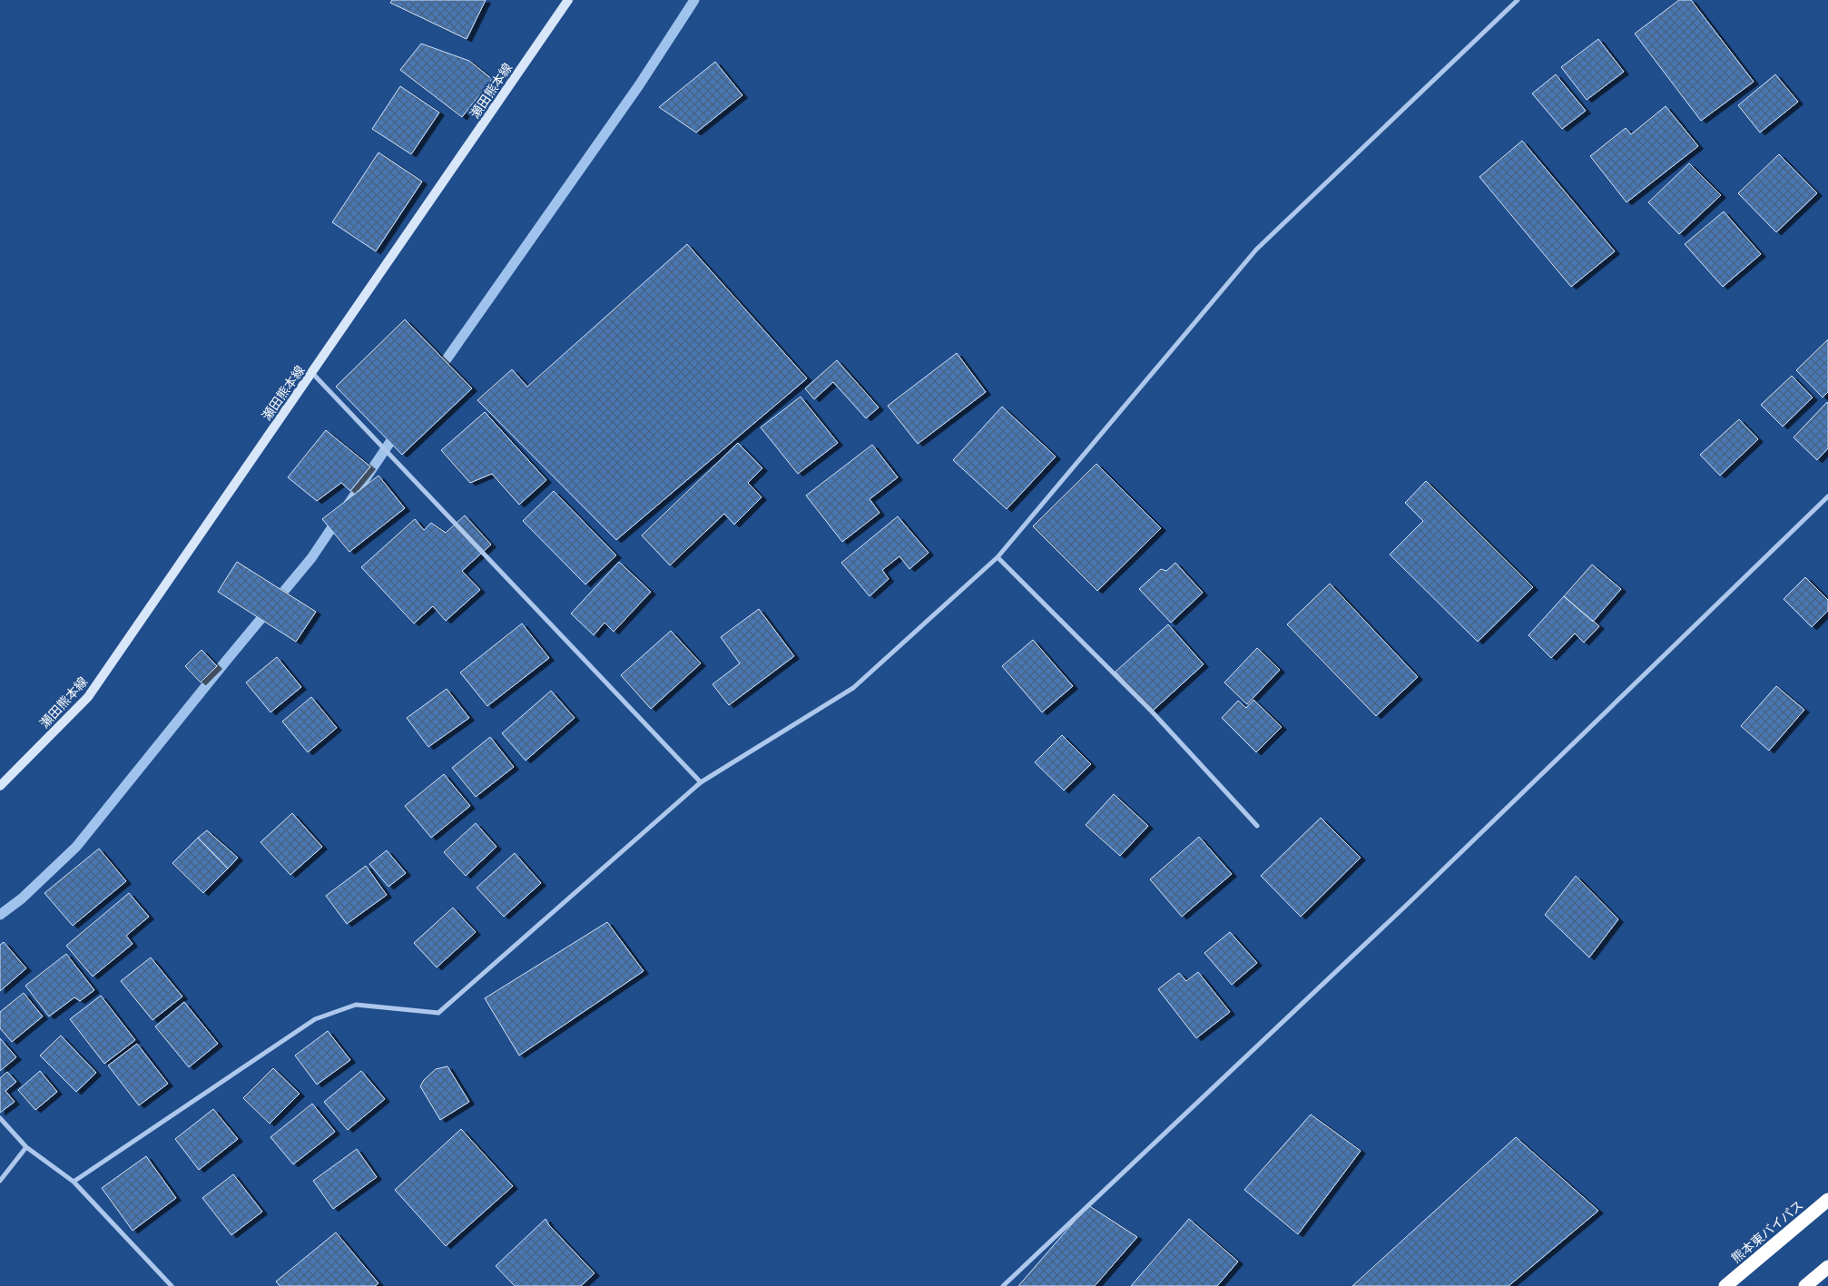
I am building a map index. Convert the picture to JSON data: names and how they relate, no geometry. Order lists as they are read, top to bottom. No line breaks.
{"streets":{"highway":["熊本東バイパス"],"main road":["瀬田熊本線"]}}
